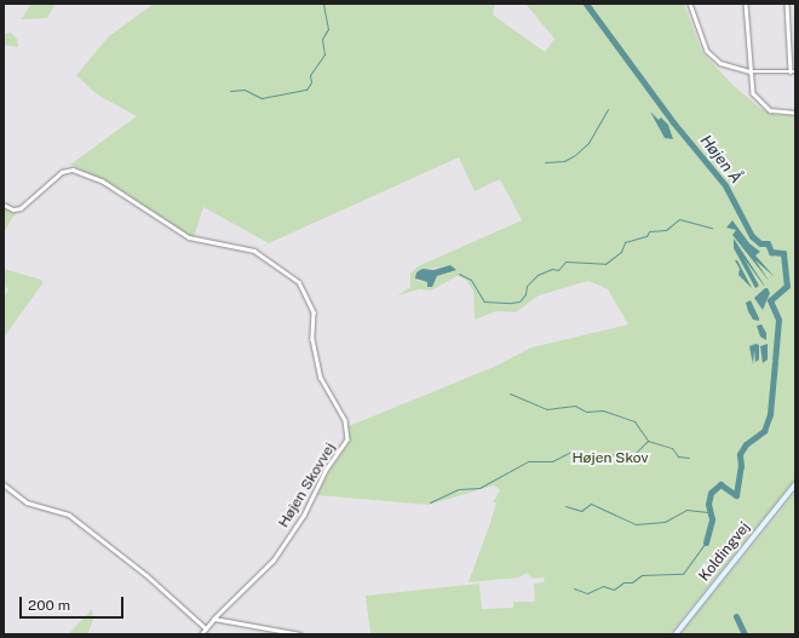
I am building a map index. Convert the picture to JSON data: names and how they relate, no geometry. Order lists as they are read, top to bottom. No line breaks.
{"streets":{"main road":["Koldingvej"],"street":["Højen Skovvej"]},"water":["Højen Å"],"parks":["Højen Skov"],"scale_bar":"200 m"}
